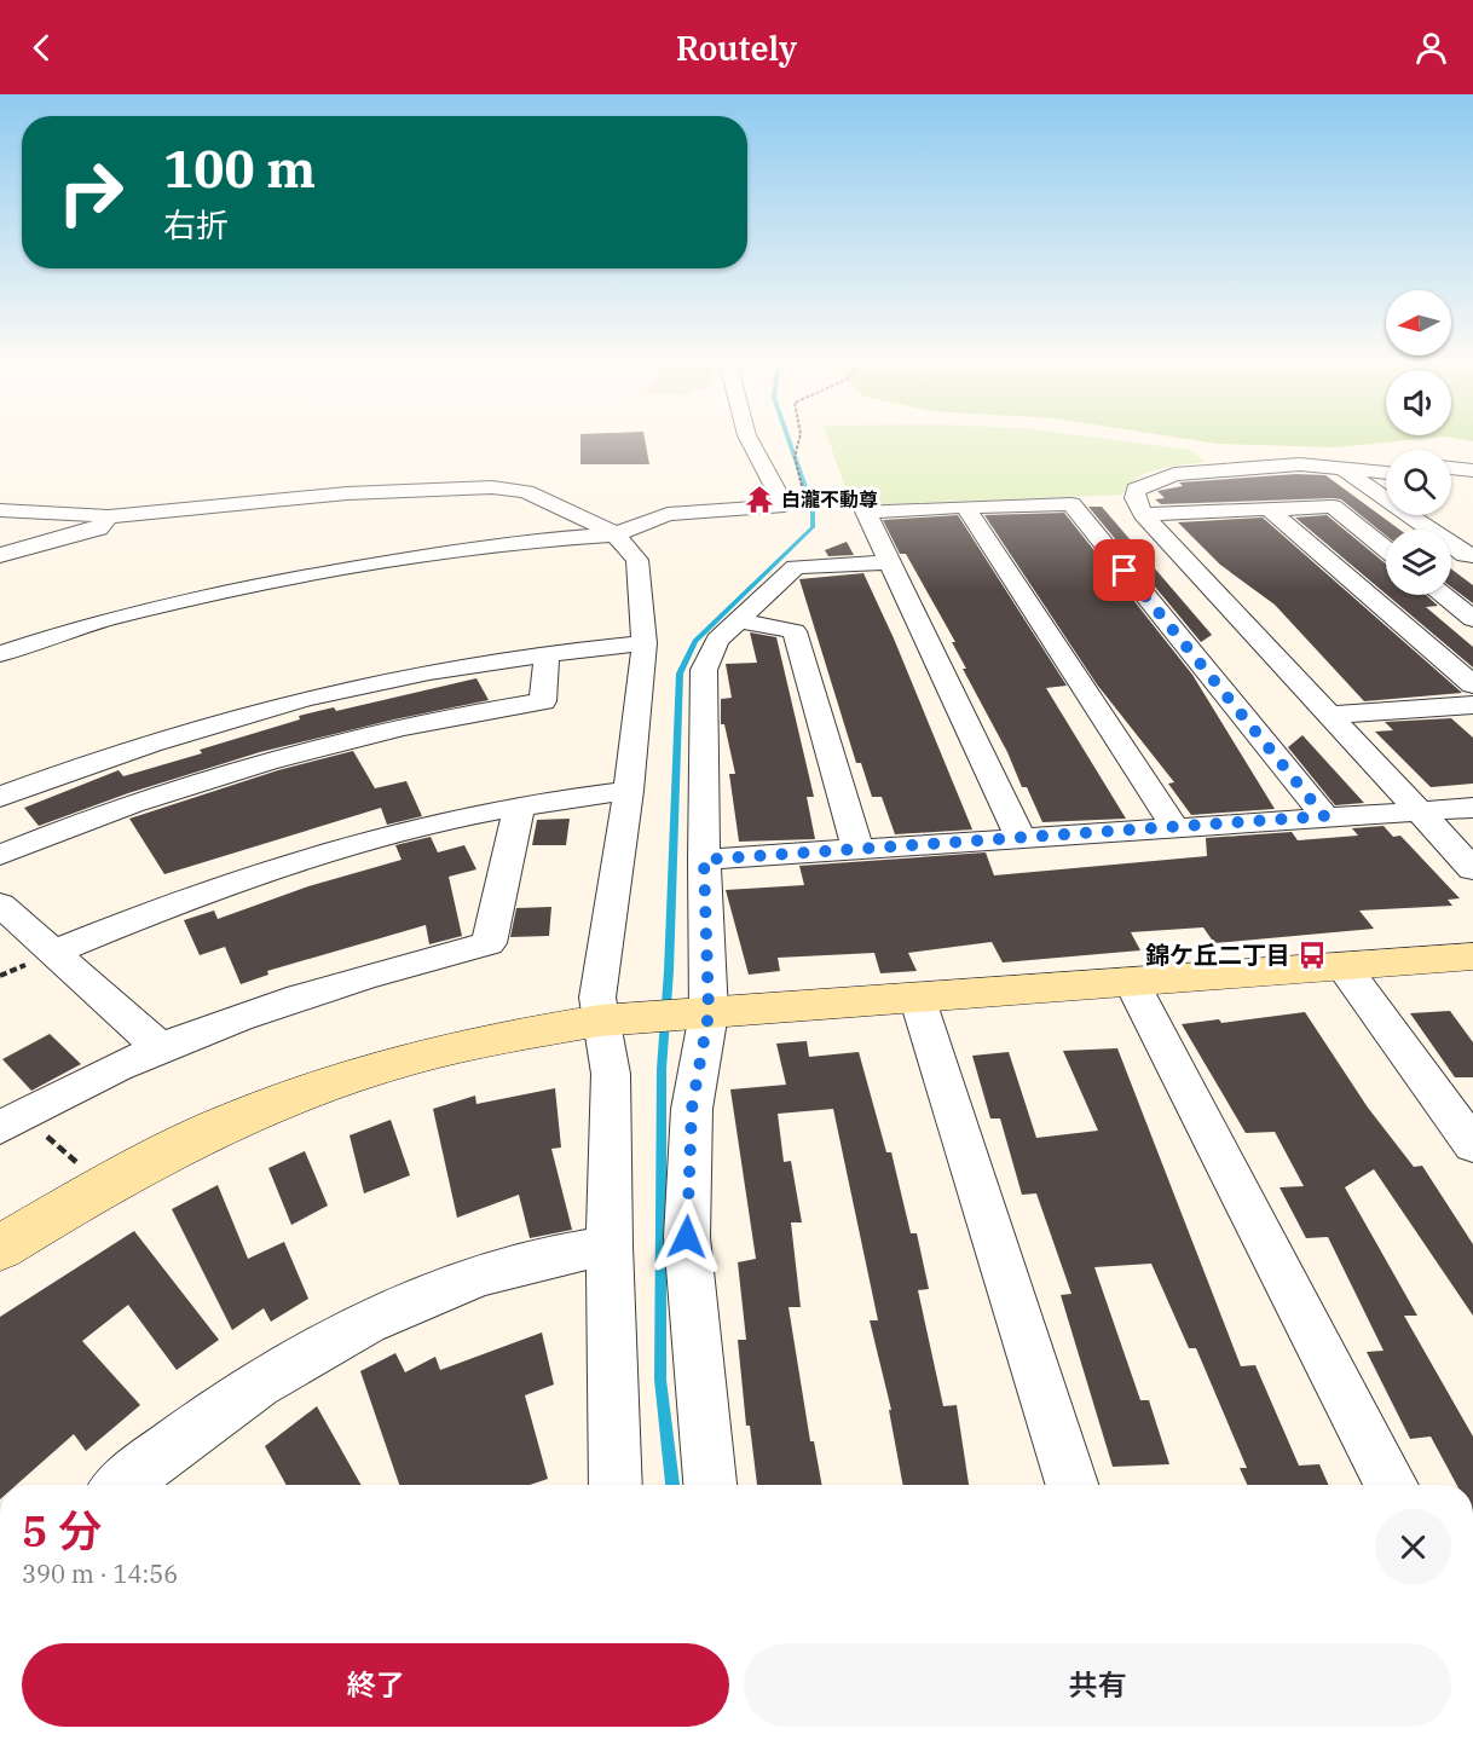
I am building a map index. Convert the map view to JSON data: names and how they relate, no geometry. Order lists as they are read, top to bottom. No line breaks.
{"places":{"temple":["白瀧不動尊"],"bus stop":["錦ケ丘二丁目"]},"north":"left","page":{"header":"Routely","turn":["100 m","右折"],"heading":["5 分","390 m · 14:56"],"buttons":["終了","共有"]}}
